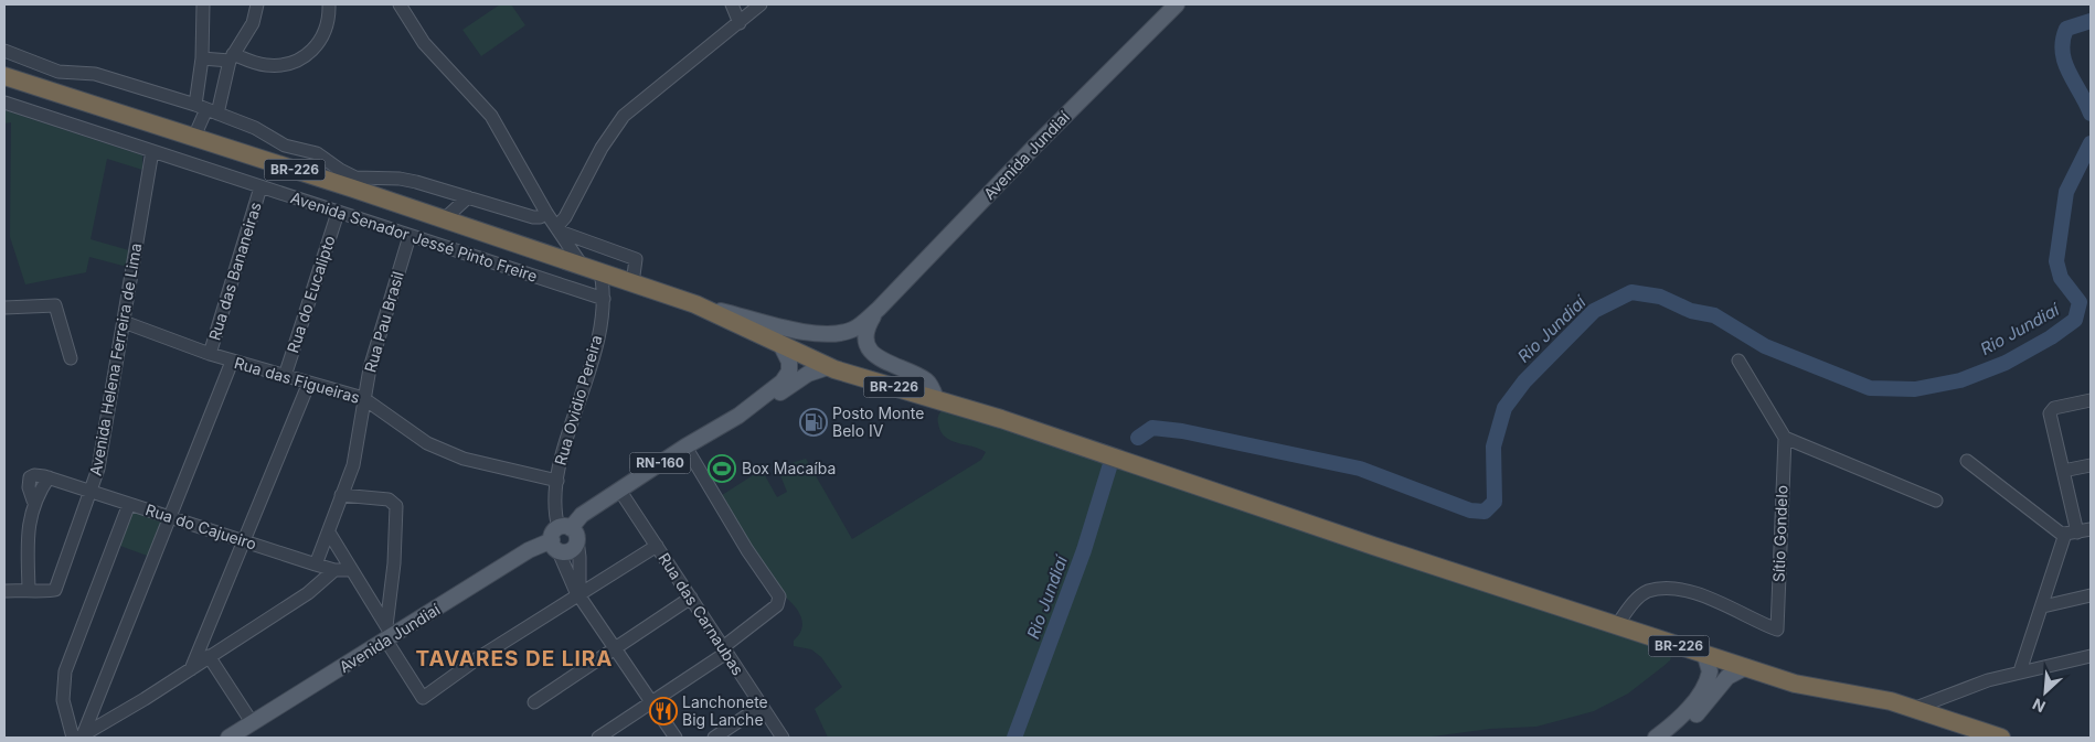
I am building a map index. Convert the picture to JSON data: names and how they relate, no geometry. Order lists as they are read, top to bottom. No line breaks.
{"streets":{"highway":["BR-226"],"main road":["Avenida Jundiaí","RN-160"],"street":["Avenida Senador Jessé Pinto Freire","Rua das Bananeiras","Rua do Eucalipto","Rua Pau Brasil","Avenida Helena Ferreira de Lima","Rua das Figueiras","Rua Ovidio Pereira","Rua do Cajueiro","Sítio Gondelo","Rua das Carnaubas"]},"crossings":[["Avenida Jundiaí","BR-226"],["Avenida Jundiaí","Rua Ovidio Pereira"],["Avenida Jundiaí","Rua das Carnaubas"],["BR-226","Rua Ovidio Pereira"],["BR-226","Sítio Gondelo"],["Avenida Senador Jessé Pinto Freire","Rua das Bananeiras"],["Avenida Senador Jessé Pinto Freire","Rua do Eucalipto"],["Avenida Senador Jessé Pinto Freire","Rua Pau Brasil"],["Avenida Senador Jessé Pinto Freire","Avenida Helena Ferreira de Lima"],["Avenida Senador Jessé Pinto Freire","Rua Ovidio Pereira"],["Rua das Bananeiras","Rua das Figueiras"],["Rua das Bananeiras","Rua do Cajueiro"],["Rua do Eucalipto","Rua das Figueiras"],["Rua Pau Brasil","Rua das Figueiras"],["Rua Pau Brasil","Rua do Cajueiro"],["Avenida Helena Ferreira de Lima","Rua das Figueiras"],["Avenida Helena Ferreira de Lima","Rua do Cajueiro"],["Rua das Figueiras","Rua Ovidio Pereira"]],"districts":["TAVARES DE LIRA"],"water":["Rio Jundiaí"],"places":{"fuel station":["Posto Monte Belo IV"],"sports":["Box Macaíba"],"restaurant":["Lanchonete Big Lanche"]},"north":"bottom left"}
